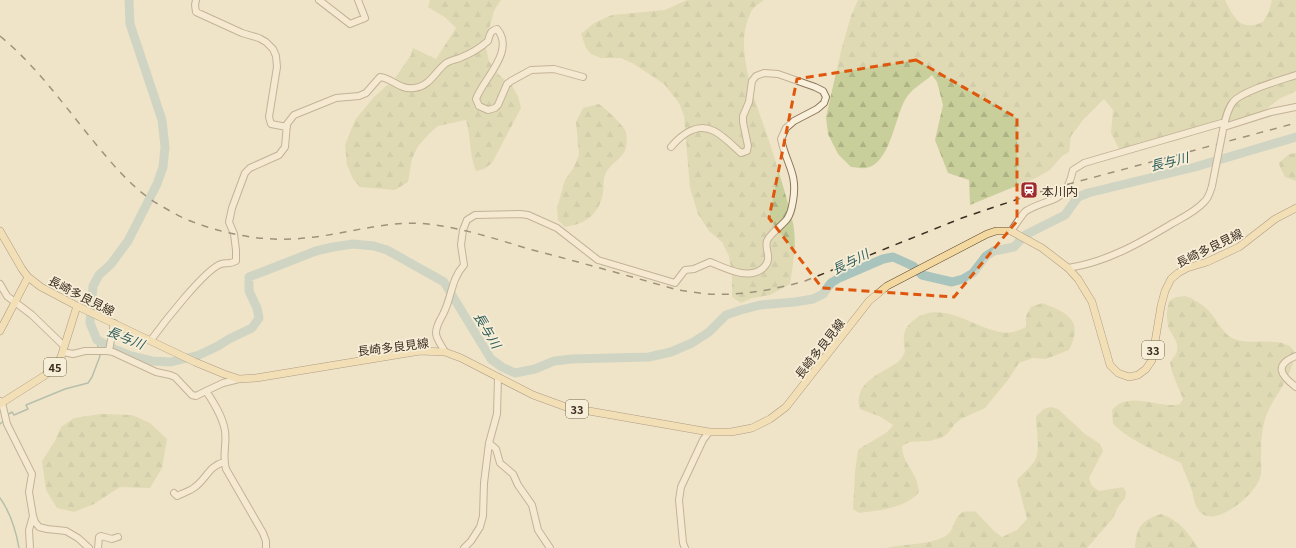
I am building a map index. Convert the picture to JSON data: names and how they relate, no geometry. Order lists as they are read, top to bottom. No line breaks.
{"streets":{"main road":["長崎多良見線","33","45"]},"crossings":[["長崎多良見線","45"]],"water":["長与川"],"places":{"station":["本川内"]}}
